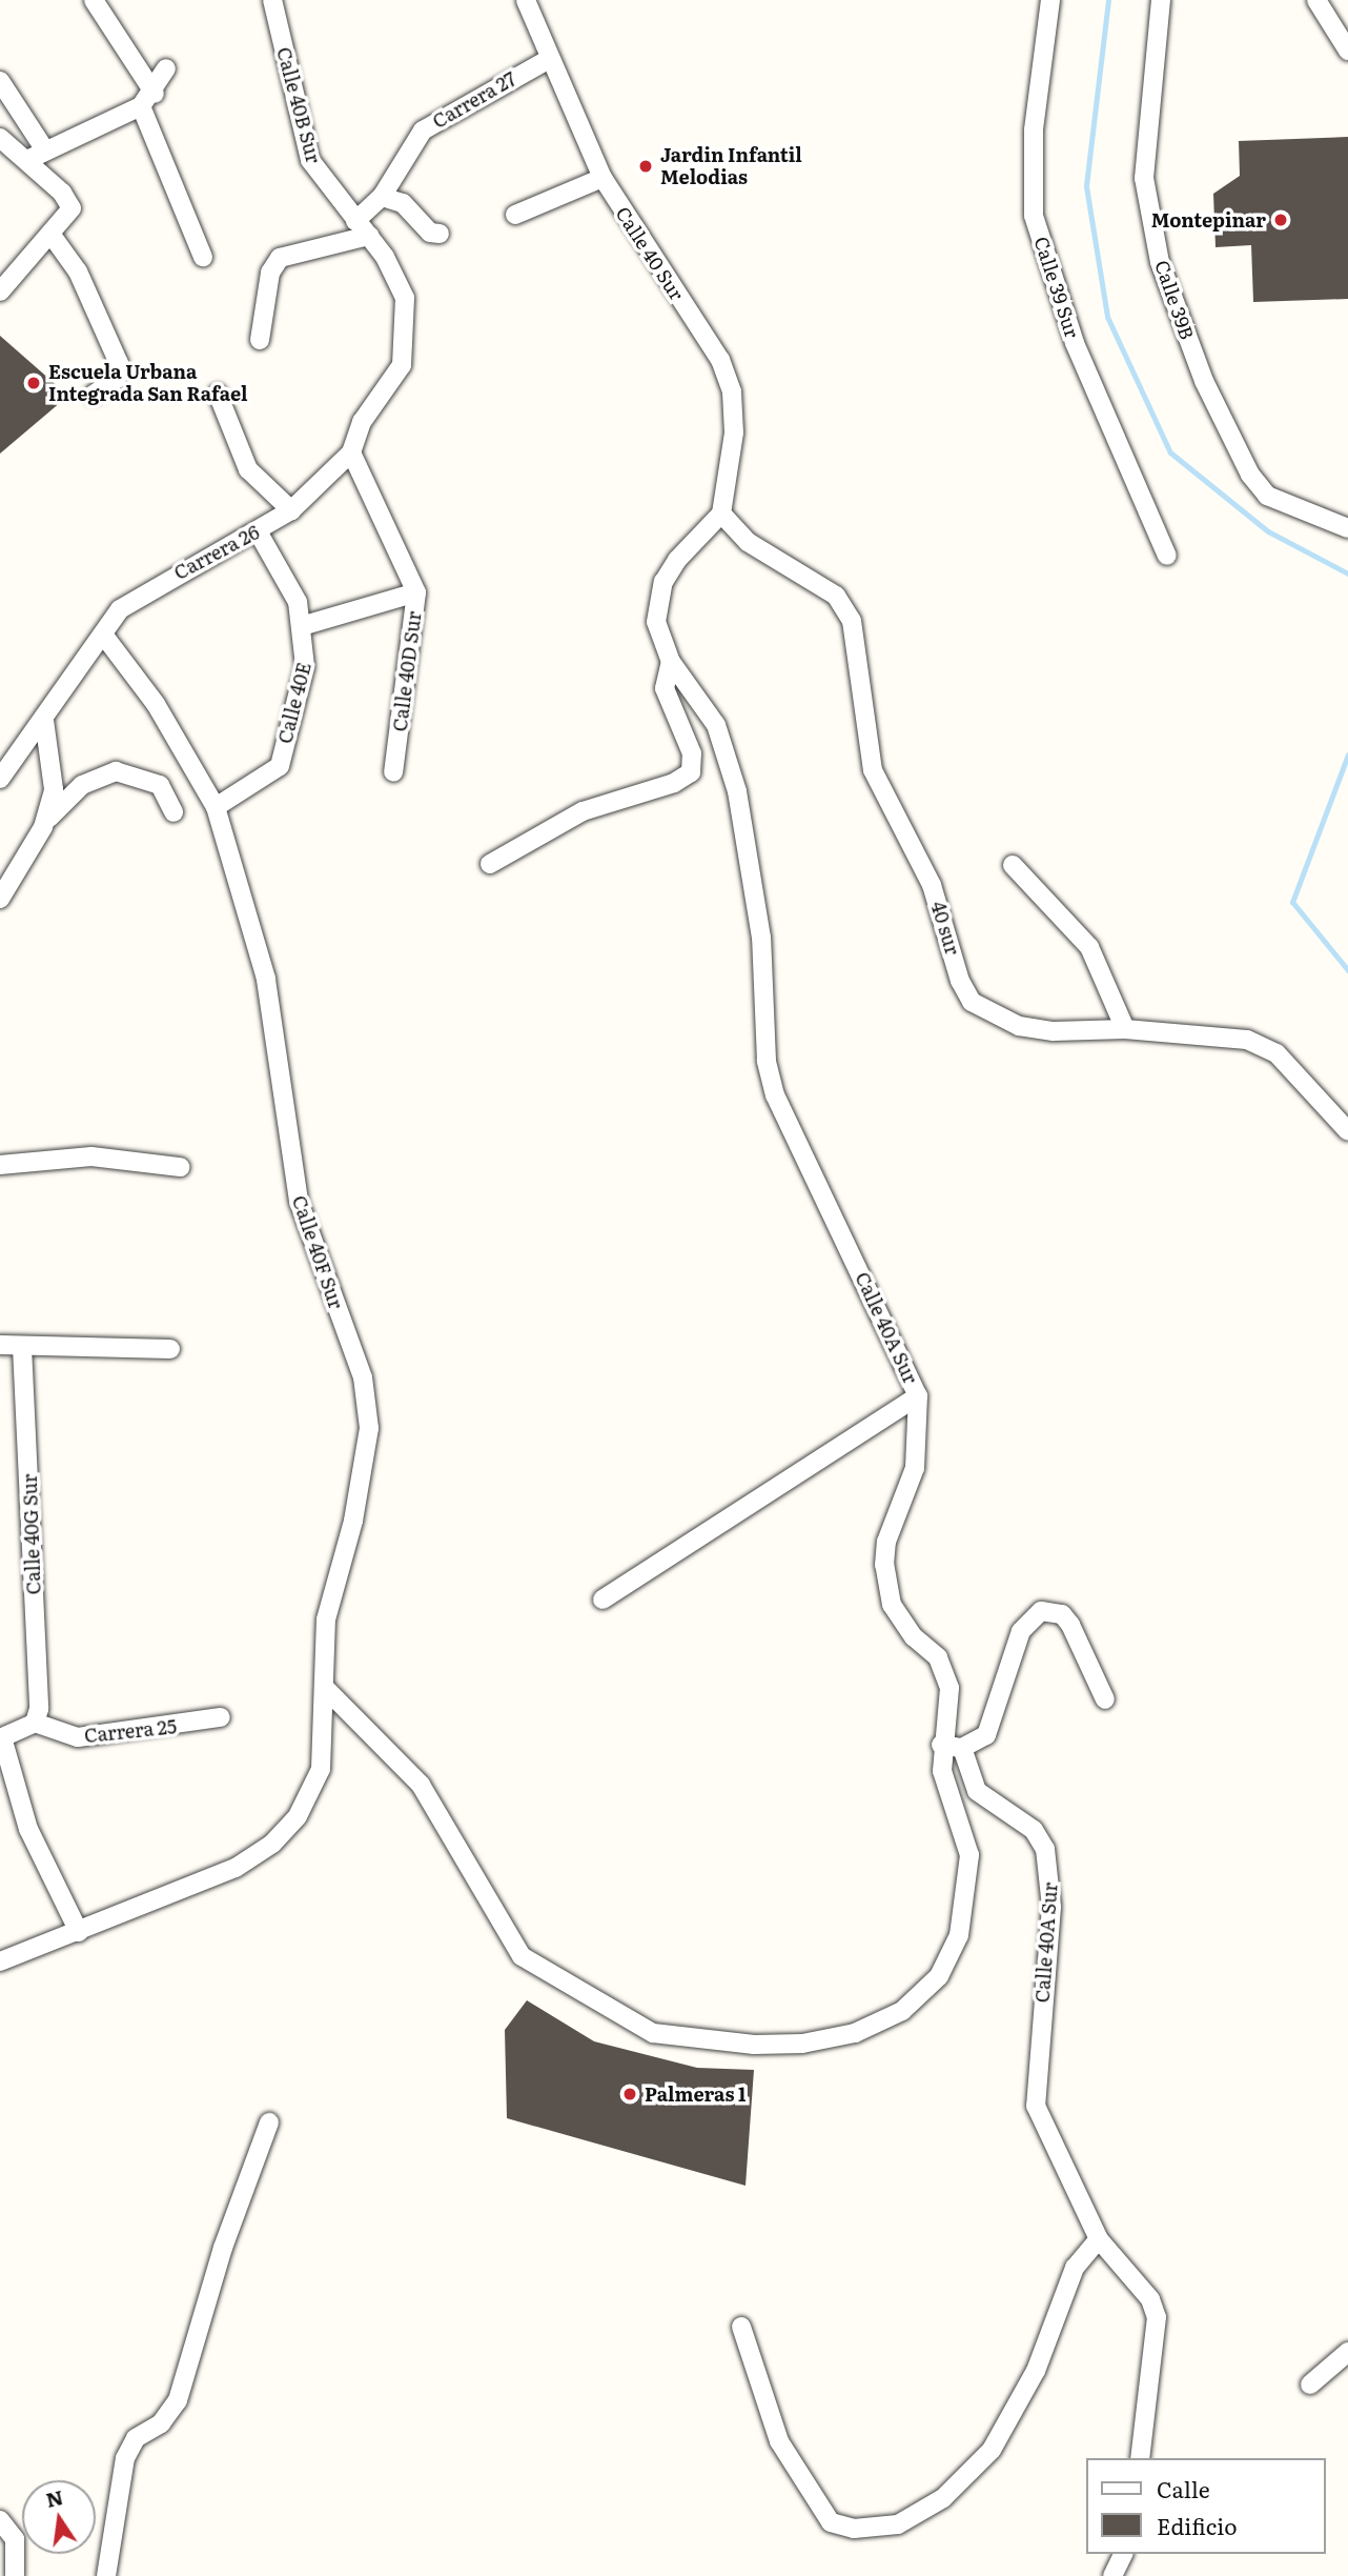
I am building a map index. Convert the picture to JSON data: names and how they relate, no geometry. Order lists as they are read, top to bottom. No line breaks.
{"streets":{"street":["Carrera 27","Calle 40B Sur","Calle 40 Sur","Calle 39 Sur","Calle 39B","Carrera 26","Calle 40D Sur","Calle 40E","40 sur","Calle 40F Sur","Calle 40A Sur","Calle 40G Sur","Carrera 25"]},"crossings":[["Carrera 27","Calle 40B Sur"],["Carrera 27","Calle 40 Sur"],["Calle 40B Sur","Carrera 26"],["Calle 40 Sur","40 sur"],["Calle 40 Sur","Calle 40A Sur"],["Carrera 26","Calle 40D Sur"],["Carrera 26","Calle 40F Sur"],["Calle 40E","Calle 40F Sur"],["40 sur","Calle 40A Sur"],["Calle 40F Sur","Calle 40A Sur"],["Calle 40G Sur","Carrera 25"]],"places":["Jardin Infantil Melodias","Montepinar","Escuela Urbana Integrada San Rafael","Palmeras 1"],"legend":["Calle","Edificio"],"north":"top"}
